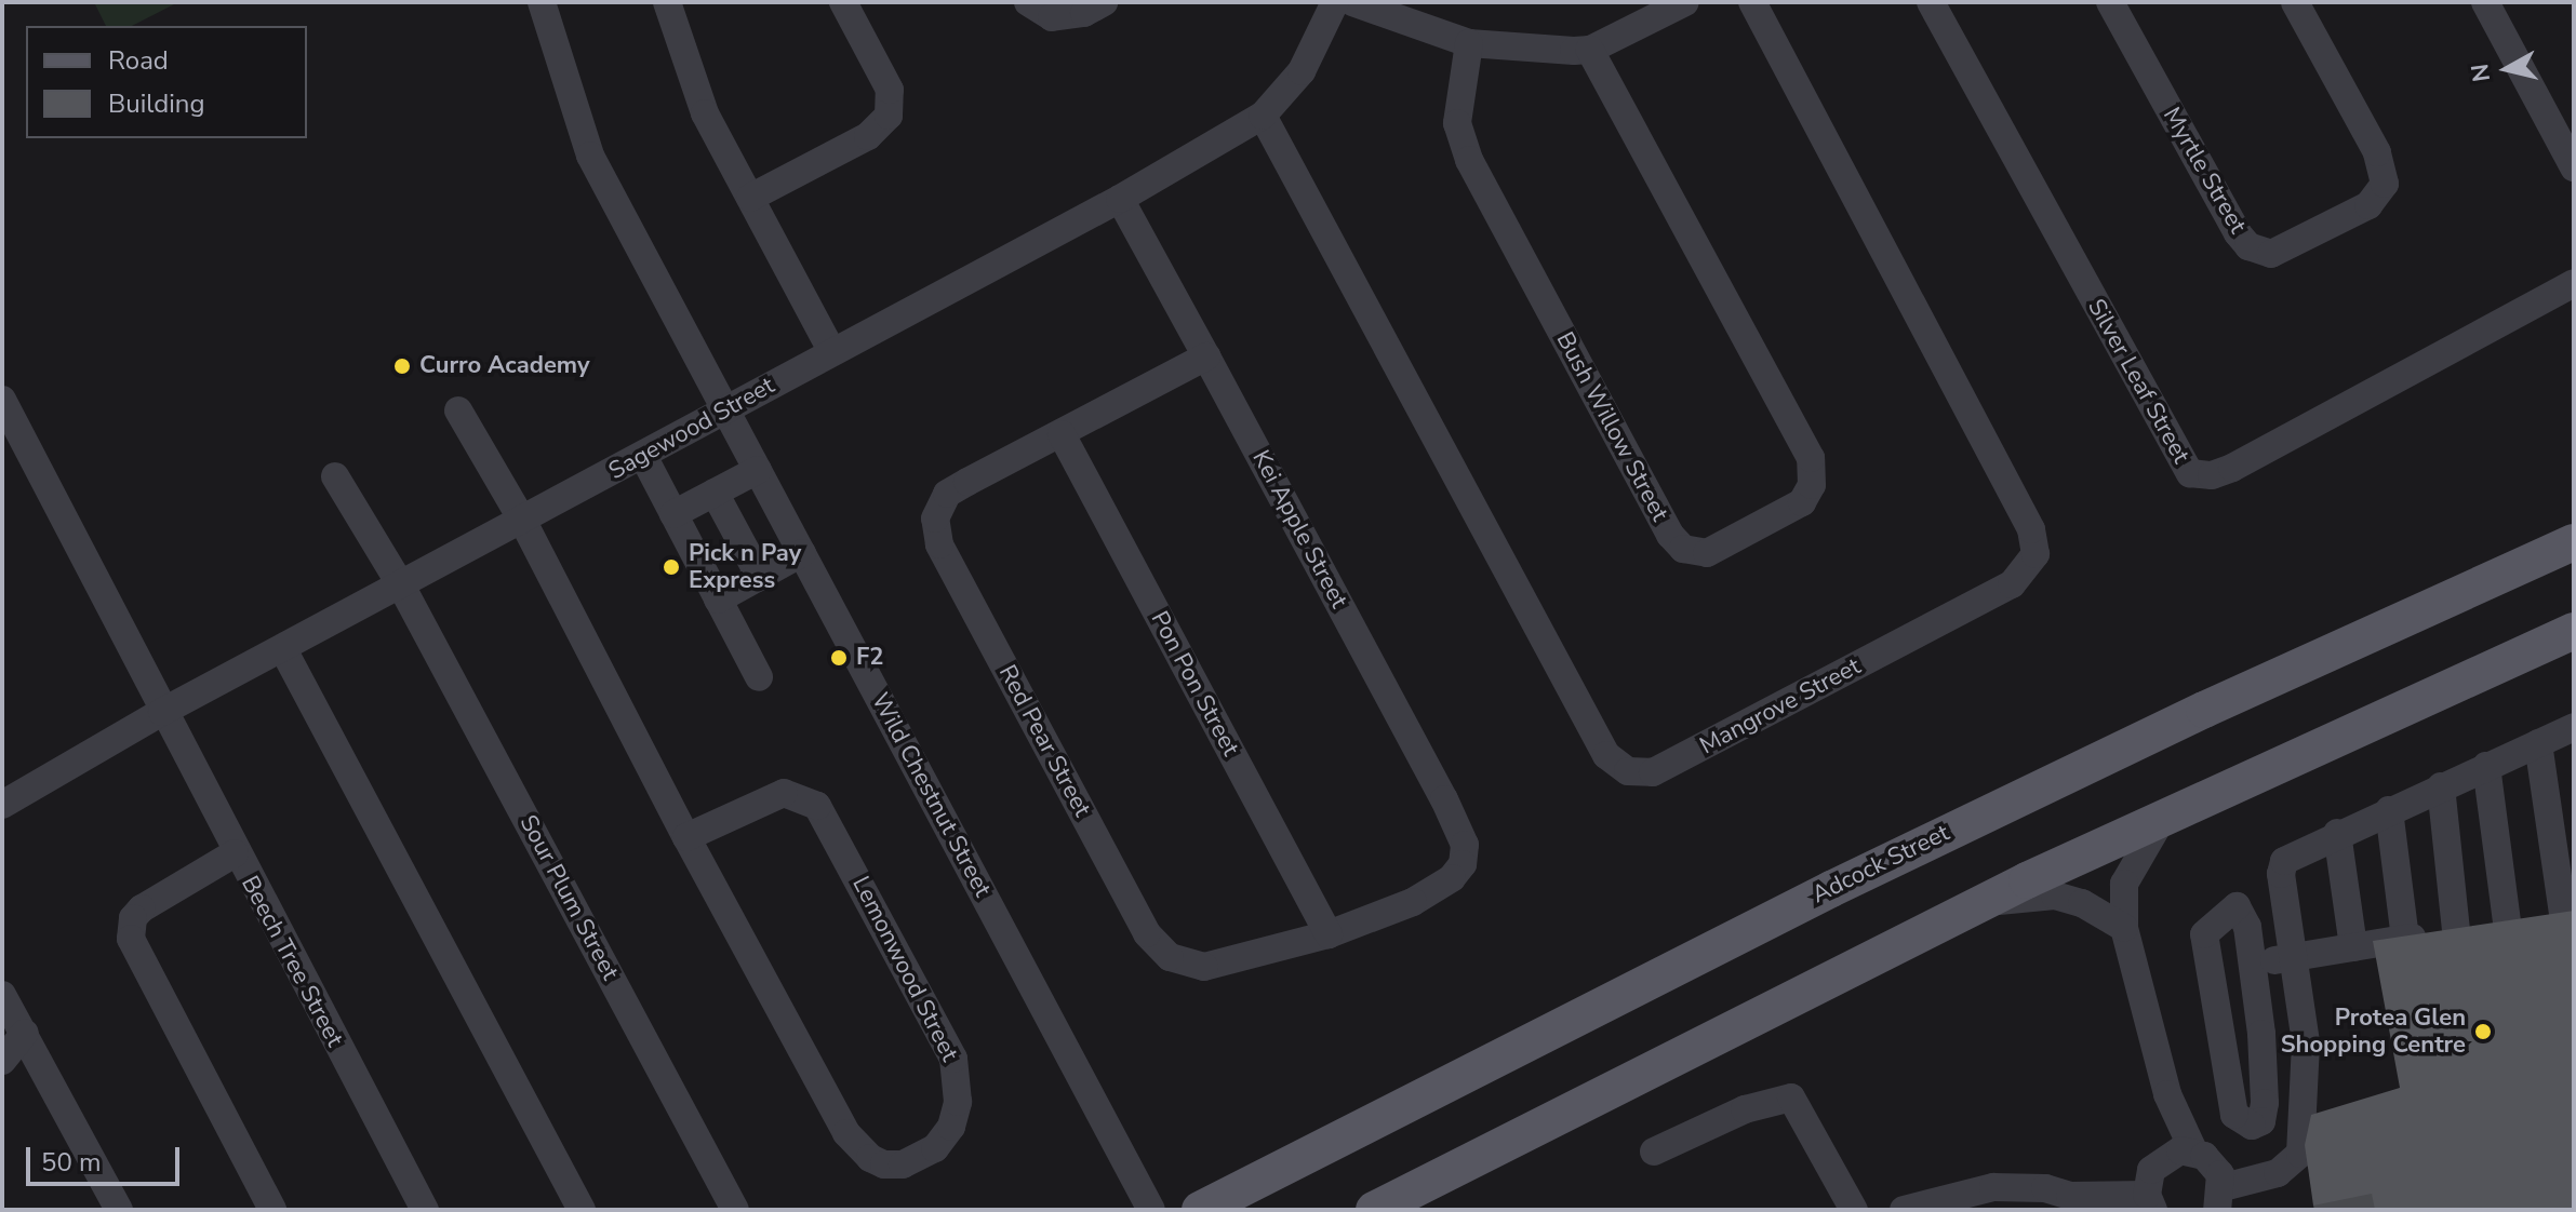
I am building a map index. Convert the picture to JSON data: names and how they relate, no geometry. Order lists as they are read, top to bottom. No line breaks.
{"streets":{"main road":["Adcock Street"],"street":["Myrtle Street","Silver Leaf Street","Bush Willow Street","Sagewood Street","Kei Apple Street","Pon Pon Street","Mangrove Street","Red Pear Street","Wild Chestnut Street","Sour Plum Street","Beech Tree Street","Lemonwood Street"]},"crossings":[["Sagewood Street","Kei Apple Street"],["Sagewood Street","Mangrove Street"],["Sagewood Street","Wild Chestnut Street"],["Sagewood Street","Sour Plum Street"],["Sagewood Street","Beech Tree Street"],["Sagewood Street","Lemonwood Street"],["Kei Apple Street","Red Pear Street"],["Pon Pon Street","Red Pear Street"]],"places":["Curro Academy","Pick n Pay Express","F2","Protea Glen Shopping Centre"],"legend":["Road","Building"],"scale_bar":"50 m","north":"left"}
